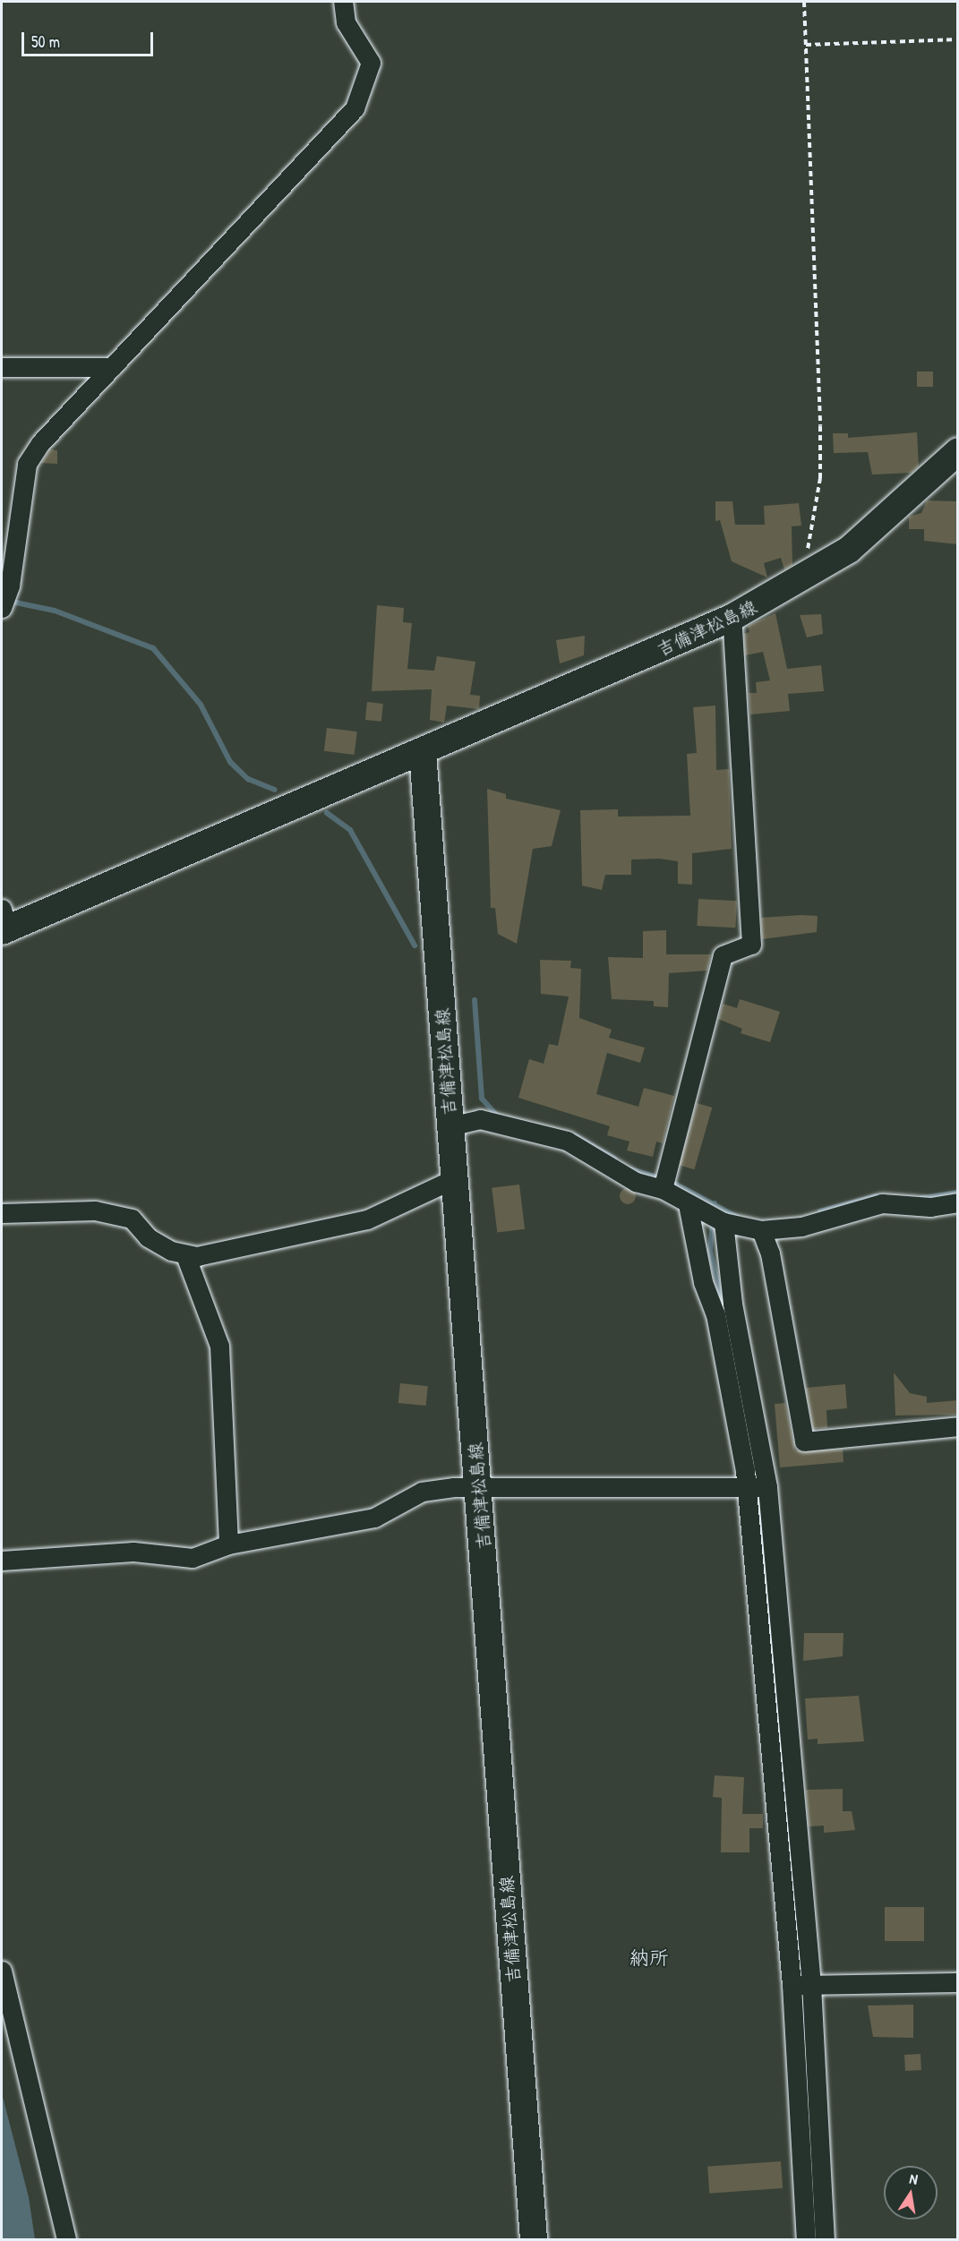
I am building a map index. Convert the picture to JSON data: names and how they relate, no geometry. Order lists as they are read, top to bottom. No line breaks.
{"streets":{"main road":["吉備津松島線"]},"districts":["納所"],"scale_bar":"50 m","north":"top"}
